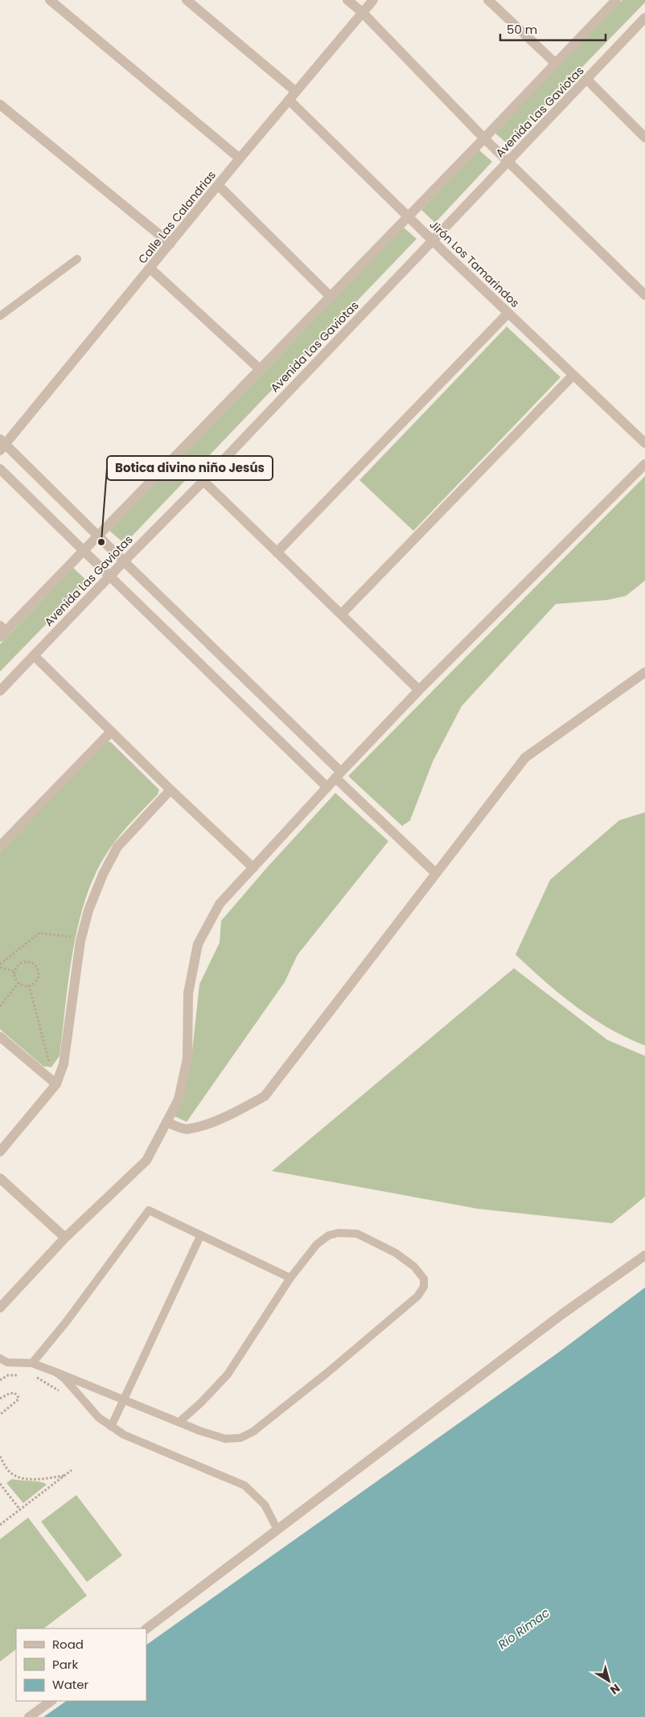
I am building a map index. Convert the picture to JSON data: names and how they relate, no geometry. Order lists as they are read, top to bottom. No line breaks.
{"streets":{"street":["Avenida Las Gaviotas","Calle Las Calandrias","Jirón Los Tamarindos"]},"crossings":[["Avenida Las Gaviotas","Jirón Los Tamarindos"],["Calle Las Calandrias","Jirón Los Tamarindos"]],"water":["Río Rímac"],"places":["Botica divino niño Jesús"],"legend":["Road","Park","Water"],"scale_bar":"50 m","north":"bottom right"}
